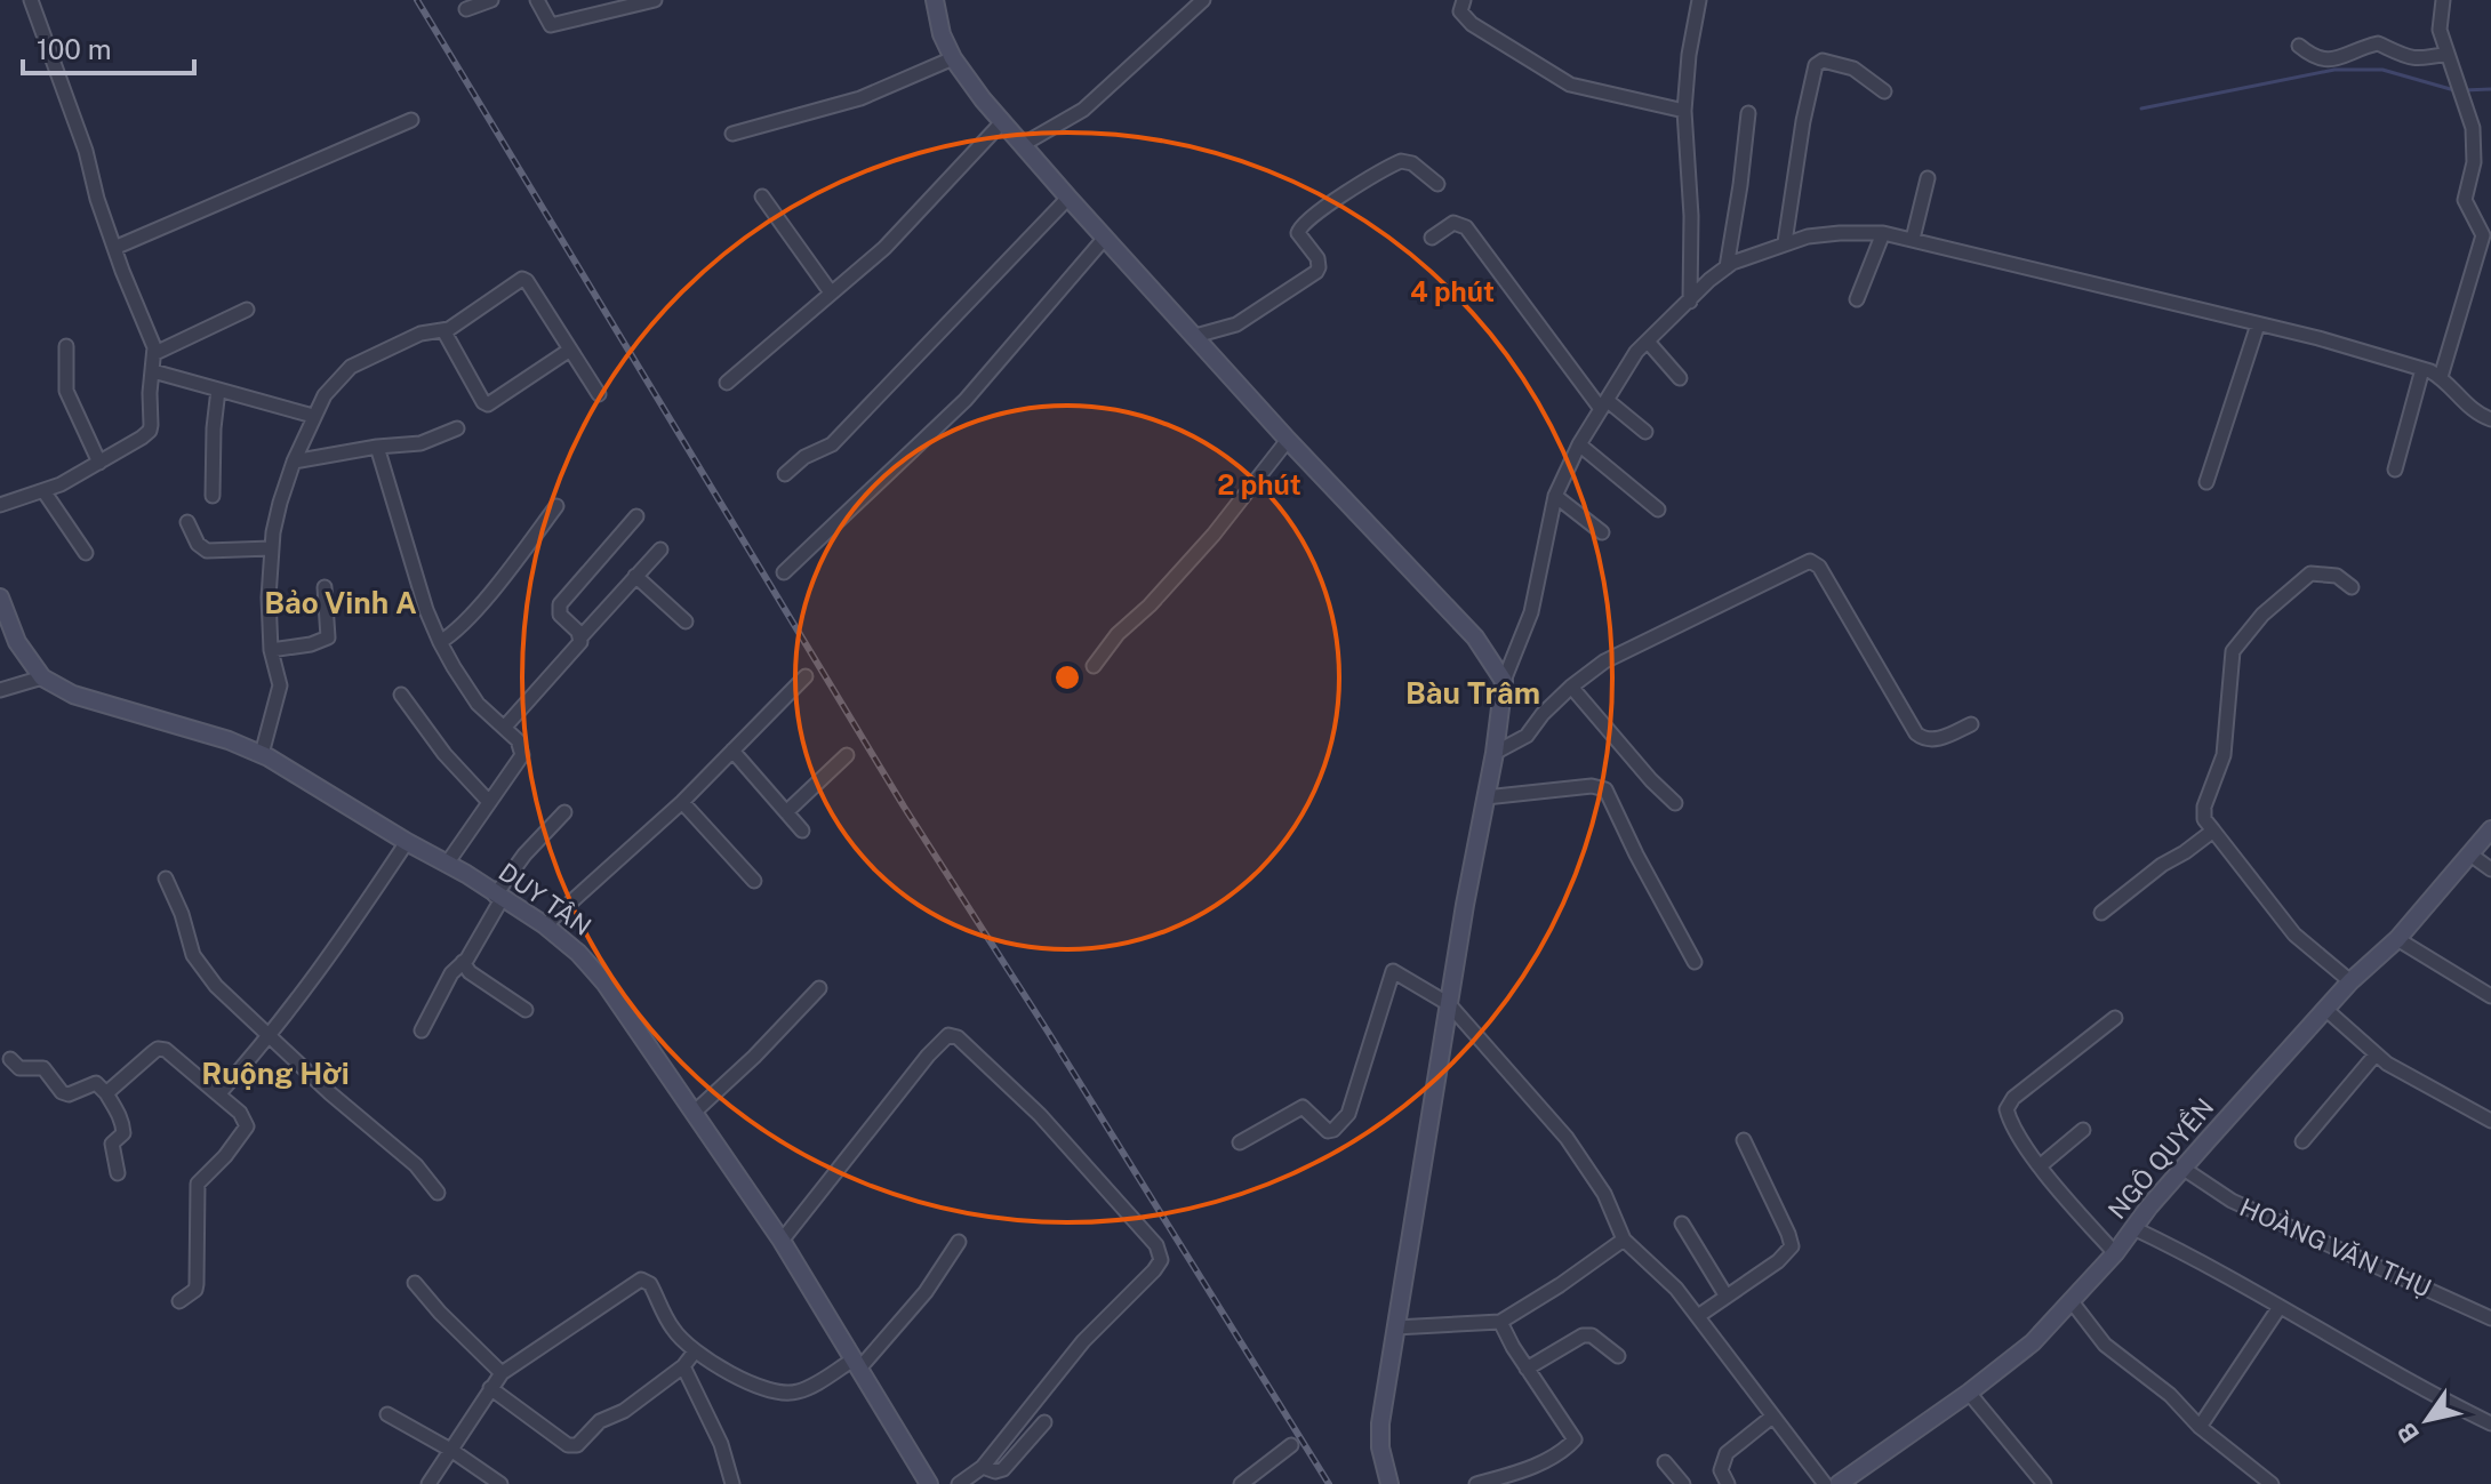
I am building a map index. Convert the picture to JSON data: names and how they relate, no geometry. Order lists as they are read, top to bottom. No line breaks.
{"streets":{"street":["DUY TÂN","NGÔ QUYỀN","HOÀNG VĂN THỤ"]},"crossings":[["NGÔ QUYỀN","HOÀNG VĂN THỤ"]],"districts":["Bảo Vinh A","Bàu Trâm","Ruộng Hời"],"scale_bar":"100 m","north":"bottom left","rings":["4 phút","2 phút"]}
